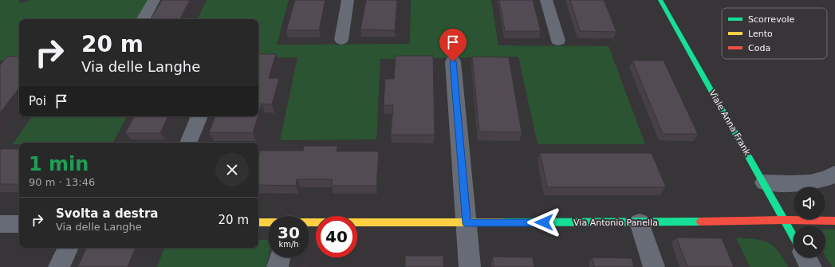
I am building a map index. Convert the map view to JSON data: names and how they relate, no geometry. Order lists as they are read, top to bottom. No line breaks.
{"streets":{"street":["Viale Anna Frank","Via Antonio Panella"]},"crossings":[["Viale Anna Frank","Via Antonio Panella"]],"legend":["Scorrevole","Lento","Coda"],"page":{"turn":["20 m","Via delle Langhe"],"then":"Poi","heading":["1 min","90 m · 13:46"],"list":[{"name":"Svolta a destra","note":"Via delle Langhe","value":"20 m"}],"speed":"30 km/h","limit":"40"}}
